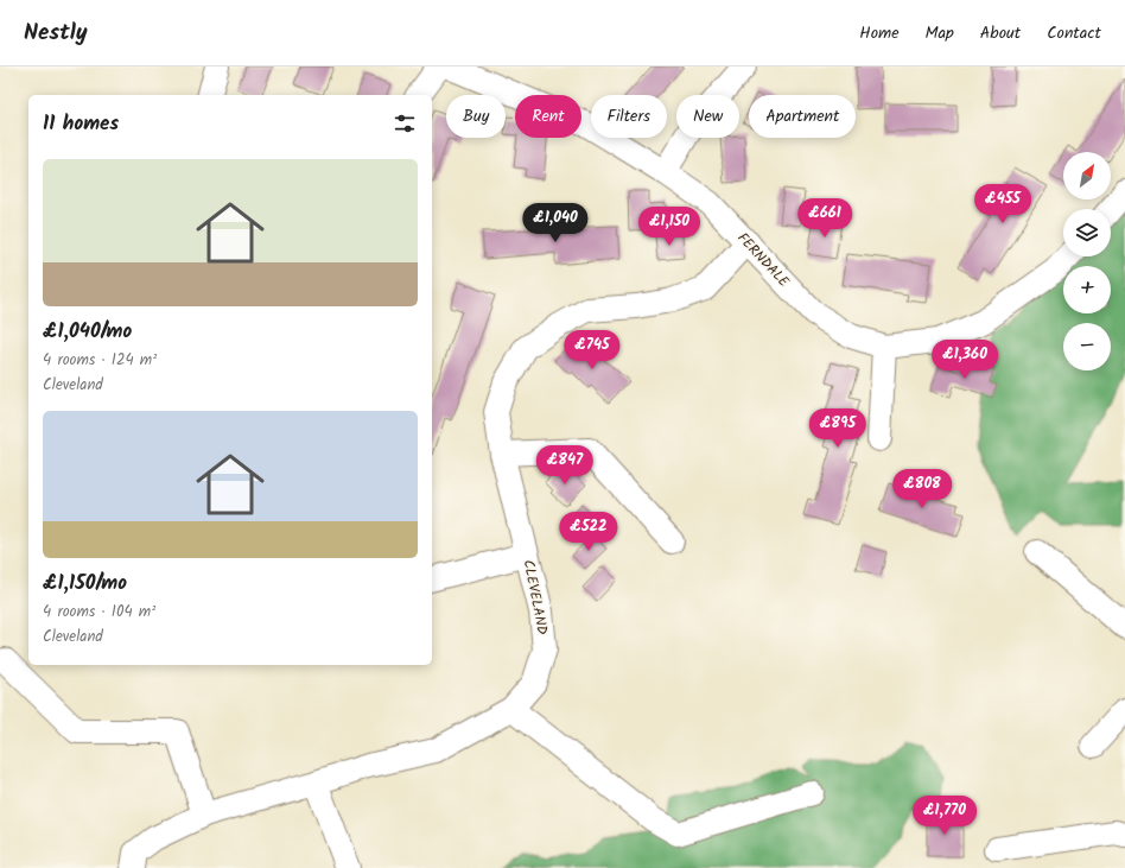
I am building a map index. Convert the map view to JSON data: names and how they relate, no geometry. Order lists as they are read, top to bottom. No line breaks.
{"streets":{"street":["FERNDALE","CLEVELAND"]},"crossings":[["FERNDALE","CLEVELAND"]],"north":"top right","page":{"header":"Nestly","nav":["Home","Map","About","Contact"],"chip":["Buy","Rent","Filters","New","Apartment"],"heading":"11 homes","map_buttons":["+","−"],"list":[{"name":"£1,040/mo","note":"4 rooms · 124 m² · Cleveland"},{"name":"£1,150/mo","note":"4 rooms · 104 m² · Cleveland"}],"price":["£455","£661","£1,040","£1,150","£745","£1,360","£895","£847","£808","£522","£1,770"]}}
